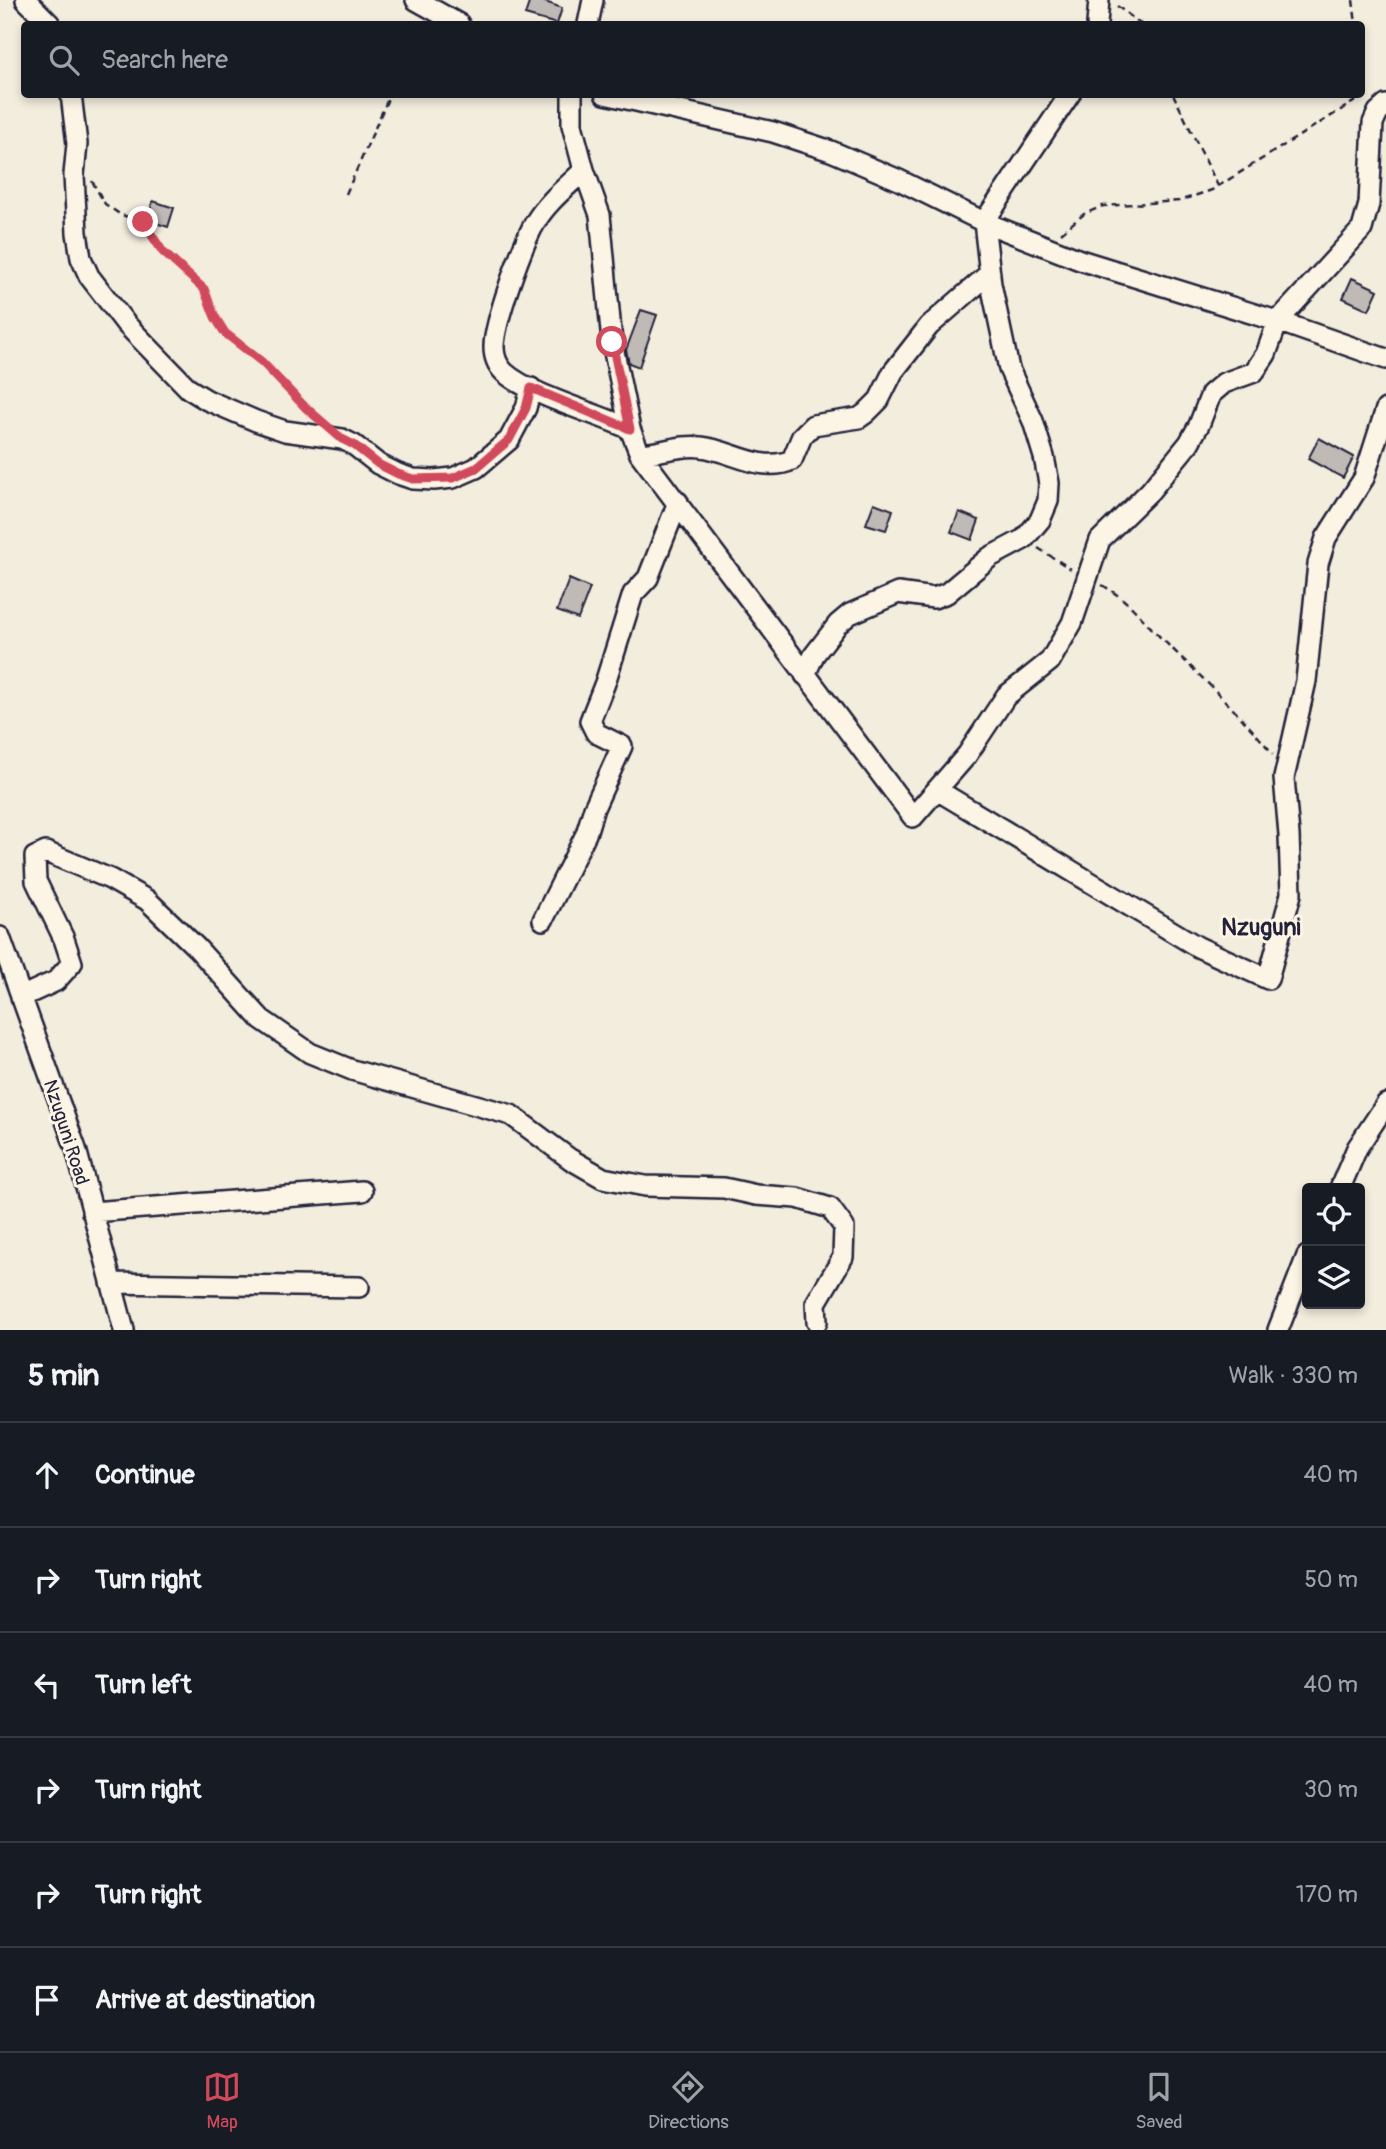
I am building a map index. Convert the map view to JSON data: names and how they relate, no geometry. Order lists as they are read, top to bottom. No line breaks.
{"streets":{"street":["Nzuguni Road"]},"districts":["Nzuguni"],"page":{"search":"Search here","heading":["5 min","Walk · 330 m"],"list":[["Continue","40 m"],["Turn right","50 m"],["Turn left","40 m"],["Turn right","30 m"],["Turn right","170 m"],"Arrive at destination"],"nav":["Map","Directions","Saved"]}}
